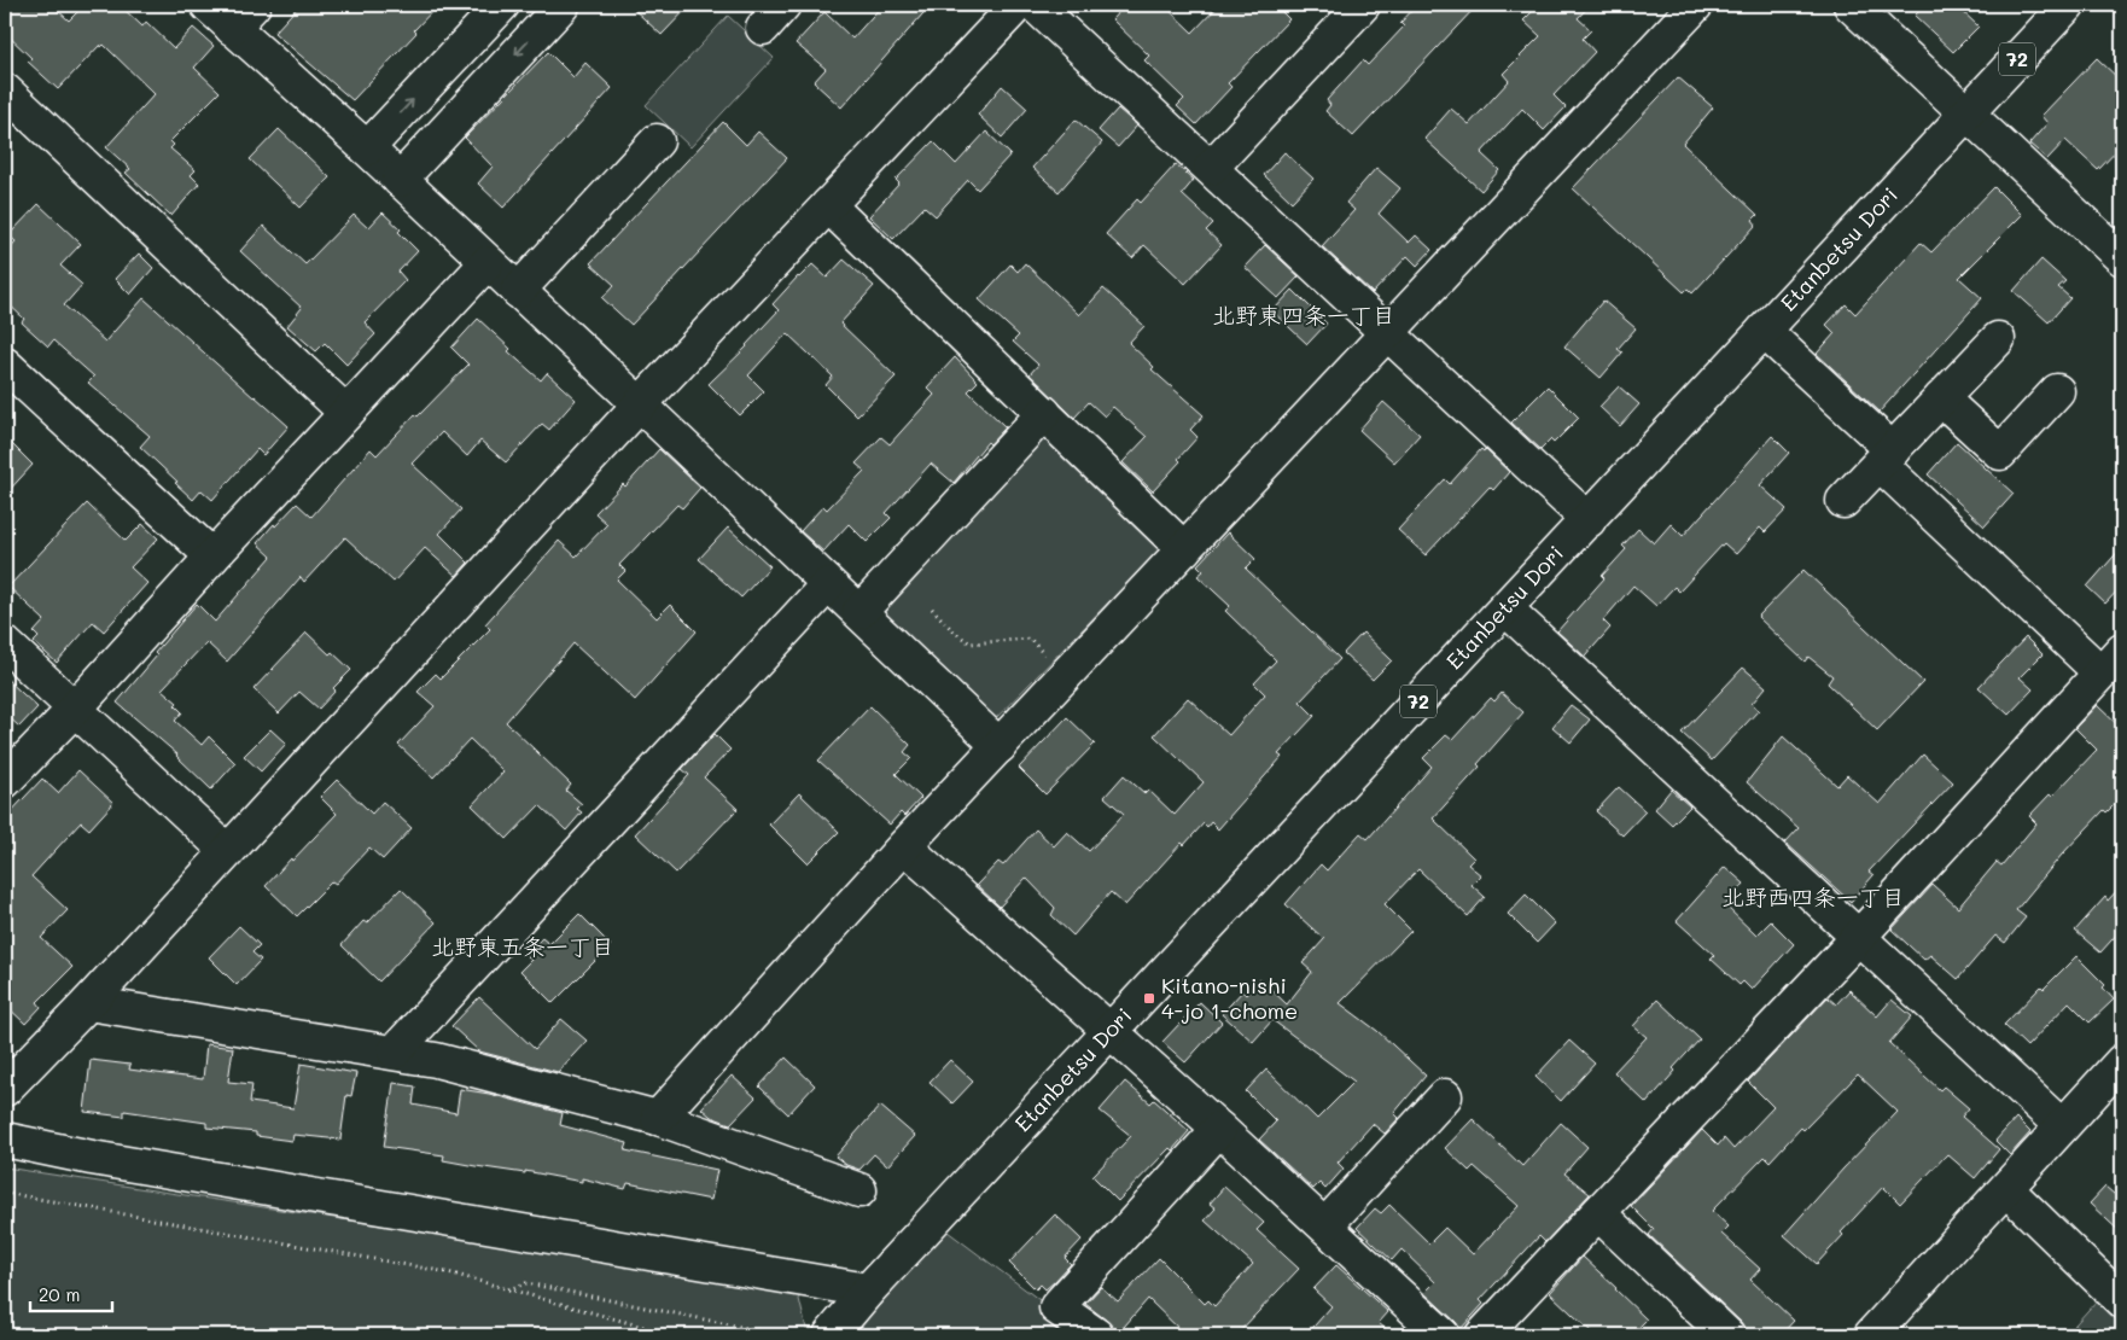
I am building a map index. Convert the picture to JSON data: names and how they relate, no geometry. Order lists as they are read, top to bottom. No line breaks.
{"streets":{"street":["72","Etanbetsu Dori"]},"crossings":[["72","Etanbetsu Dori"]],"districts":["北野東四条一丁目","北野西四条一丁目","北野東五条一丁目"],"places":{"transit":["Kitano-nishi 4-jo 1-chome"]},"scale_bar":"20 m"}
